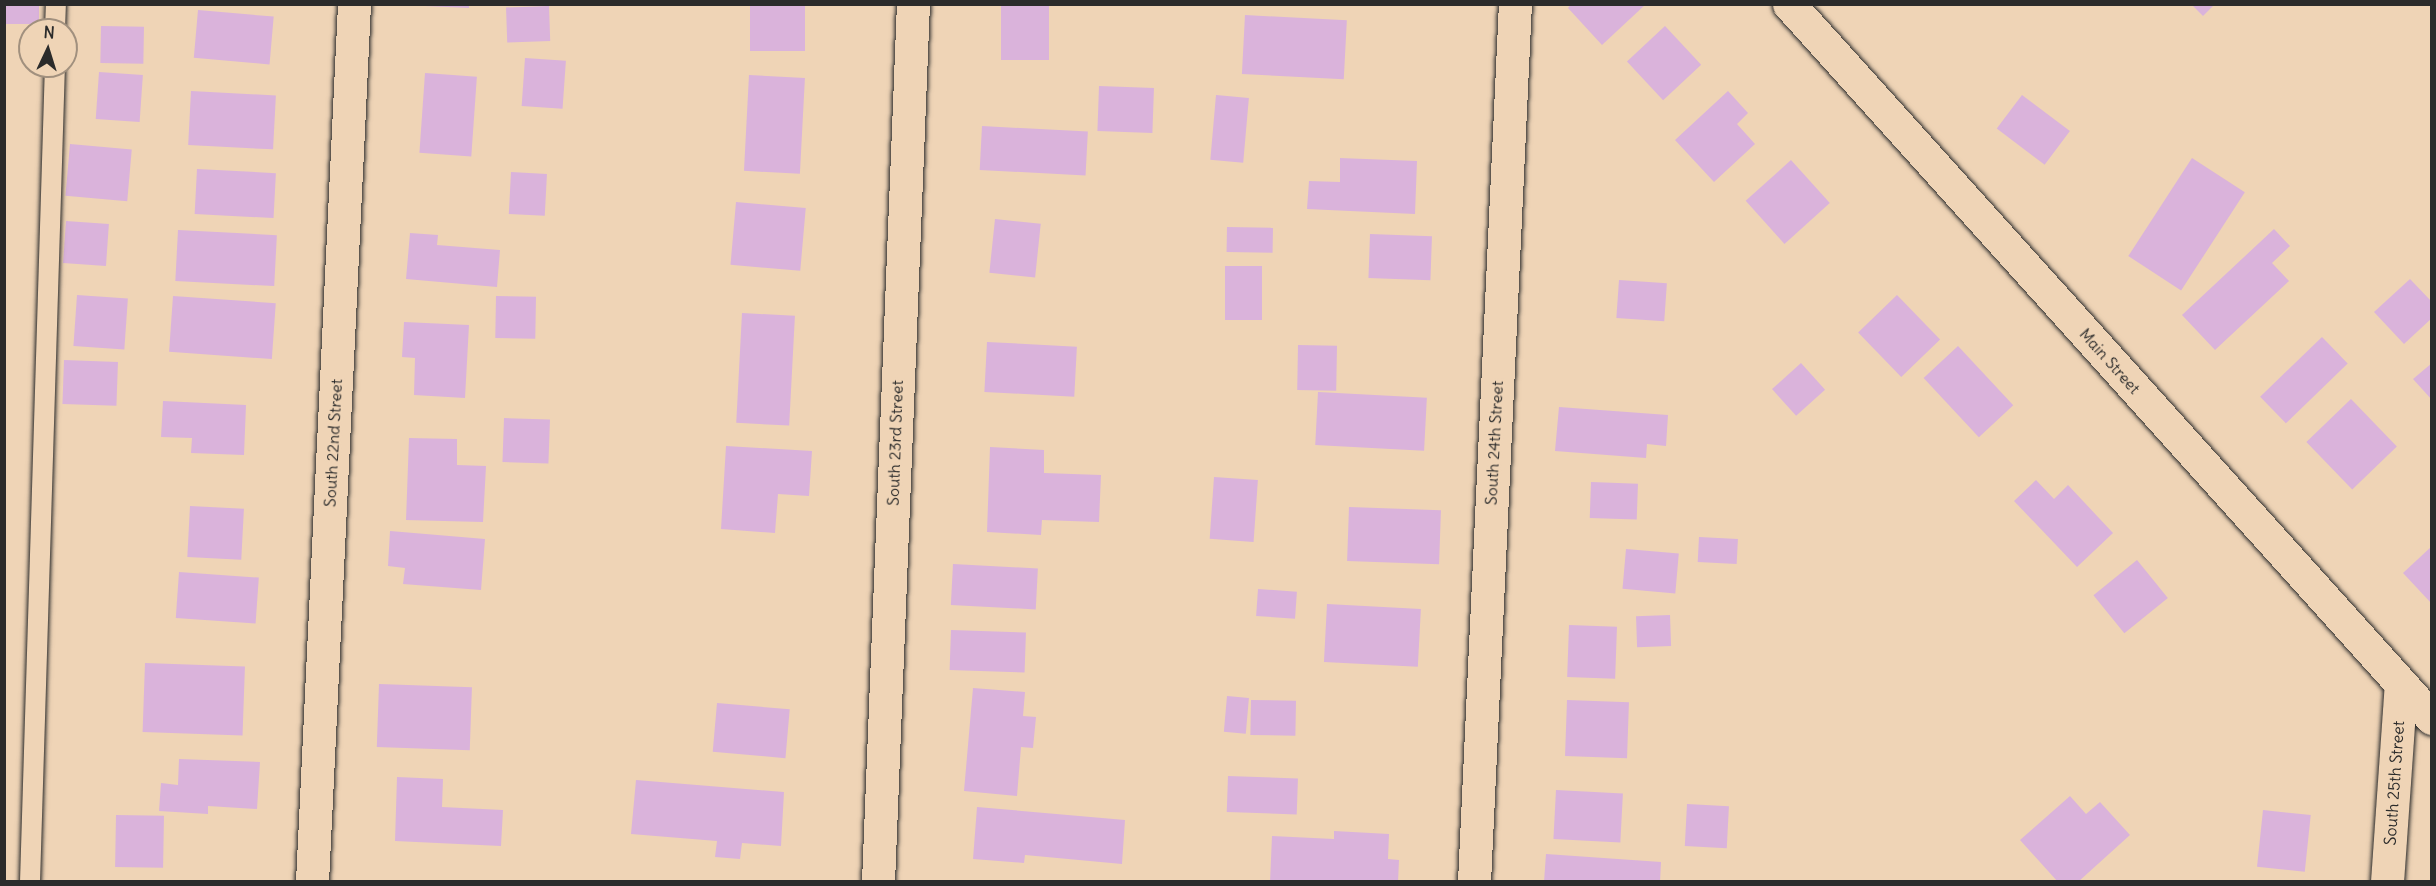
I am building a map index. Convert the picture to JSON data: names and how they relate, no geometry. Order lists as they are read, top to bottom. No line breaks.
{"streets":{"street":["Main Street","South 22nd Street","South 23rd Street","South 24th Street","South 25th Street"]},"crossings":[["Main Street","South 25th Street"]],"north":"top"}
